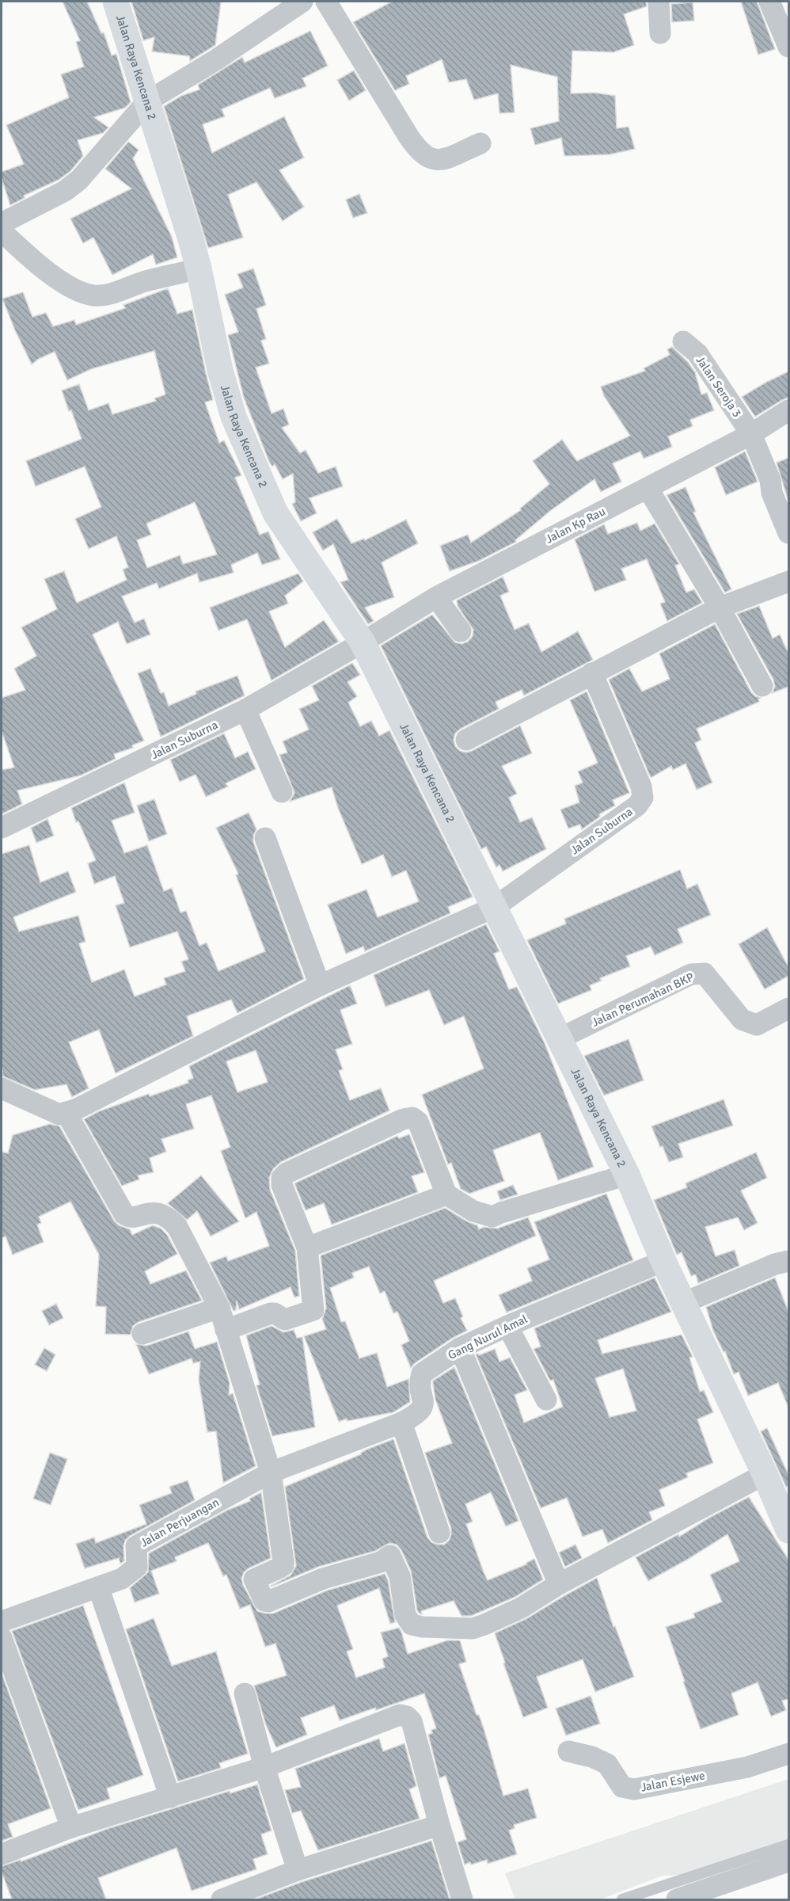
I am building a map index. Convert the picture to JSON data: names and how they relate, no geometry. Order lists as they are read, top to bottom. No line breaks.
{"streets":{"street":["Jalan Raya Kencana 2","Jalan Seroja 3","Jalan Kp Rau","Jalan Suburna","Jalan Perumahan BKP","Gang Nurul Amal","Jalan Perjuangan","Jalan Esjewe"]},"crossings":[["Jalan Raya Kencana 2","Jalan Kp Rau"],["Jalan Raya Kencana 2","Jalan Suburna"],["Jalan Raya Kencana 2","Jalan Perumahan BKP"],["Jalan Raya Kencana 2","Gang Nurul Amal"],["Jalan Seroja 3","Jalan Kp Rau"],["Jalan Kp Rau","Jalan Suburna"],["Gang Nurul Amal","Jalan Perjuangan"]]}
